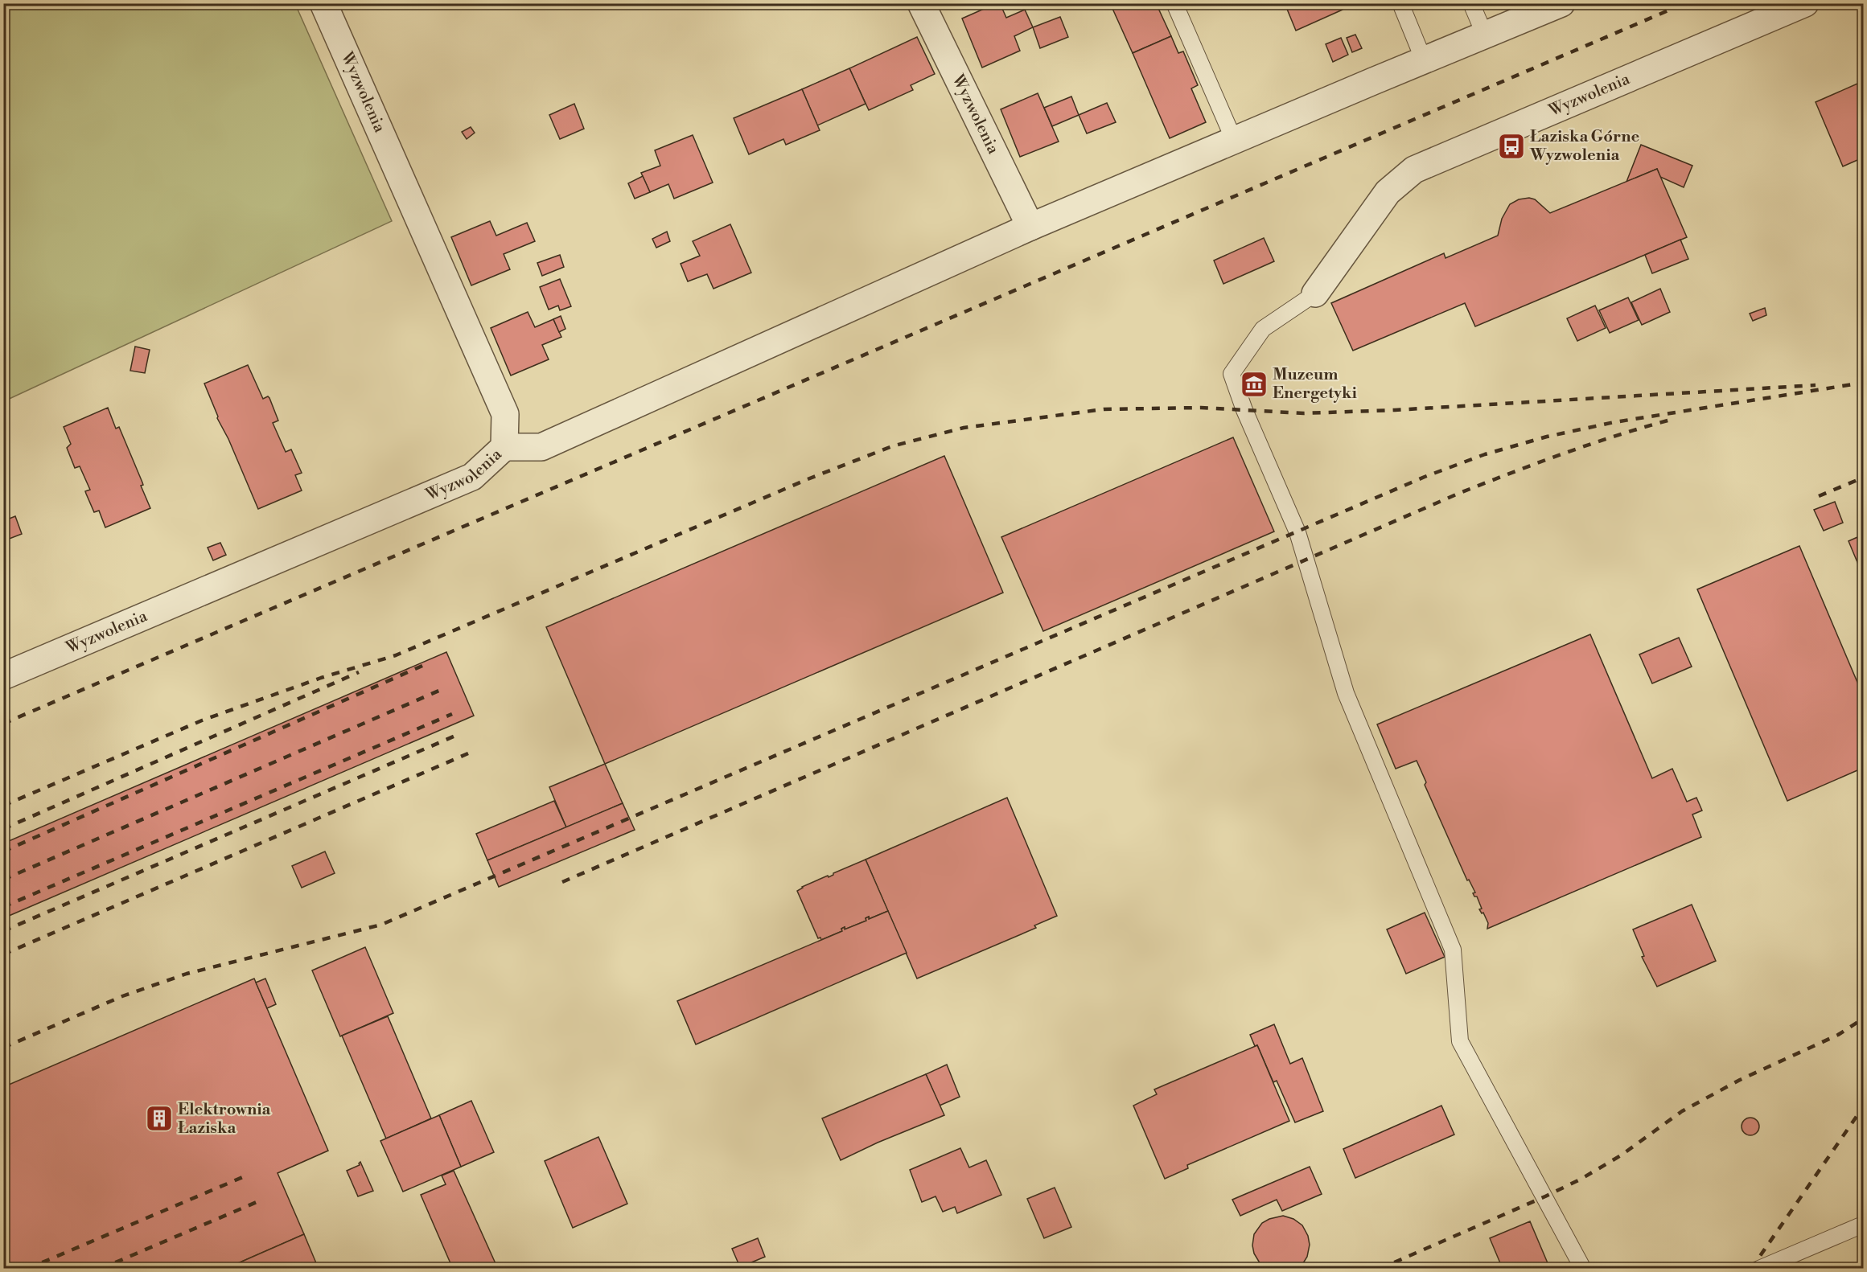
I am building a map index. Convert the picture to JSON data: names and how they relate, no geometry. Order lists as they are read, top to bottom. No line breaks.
{"streets":{"street":["Wyzwolenia"]},"places":{"bus stop":["Łaziska Górne Wyzwolenia"],"museum":["Muzeum Energetyki"],"building":["Elektrownia Łaziska"]}}
